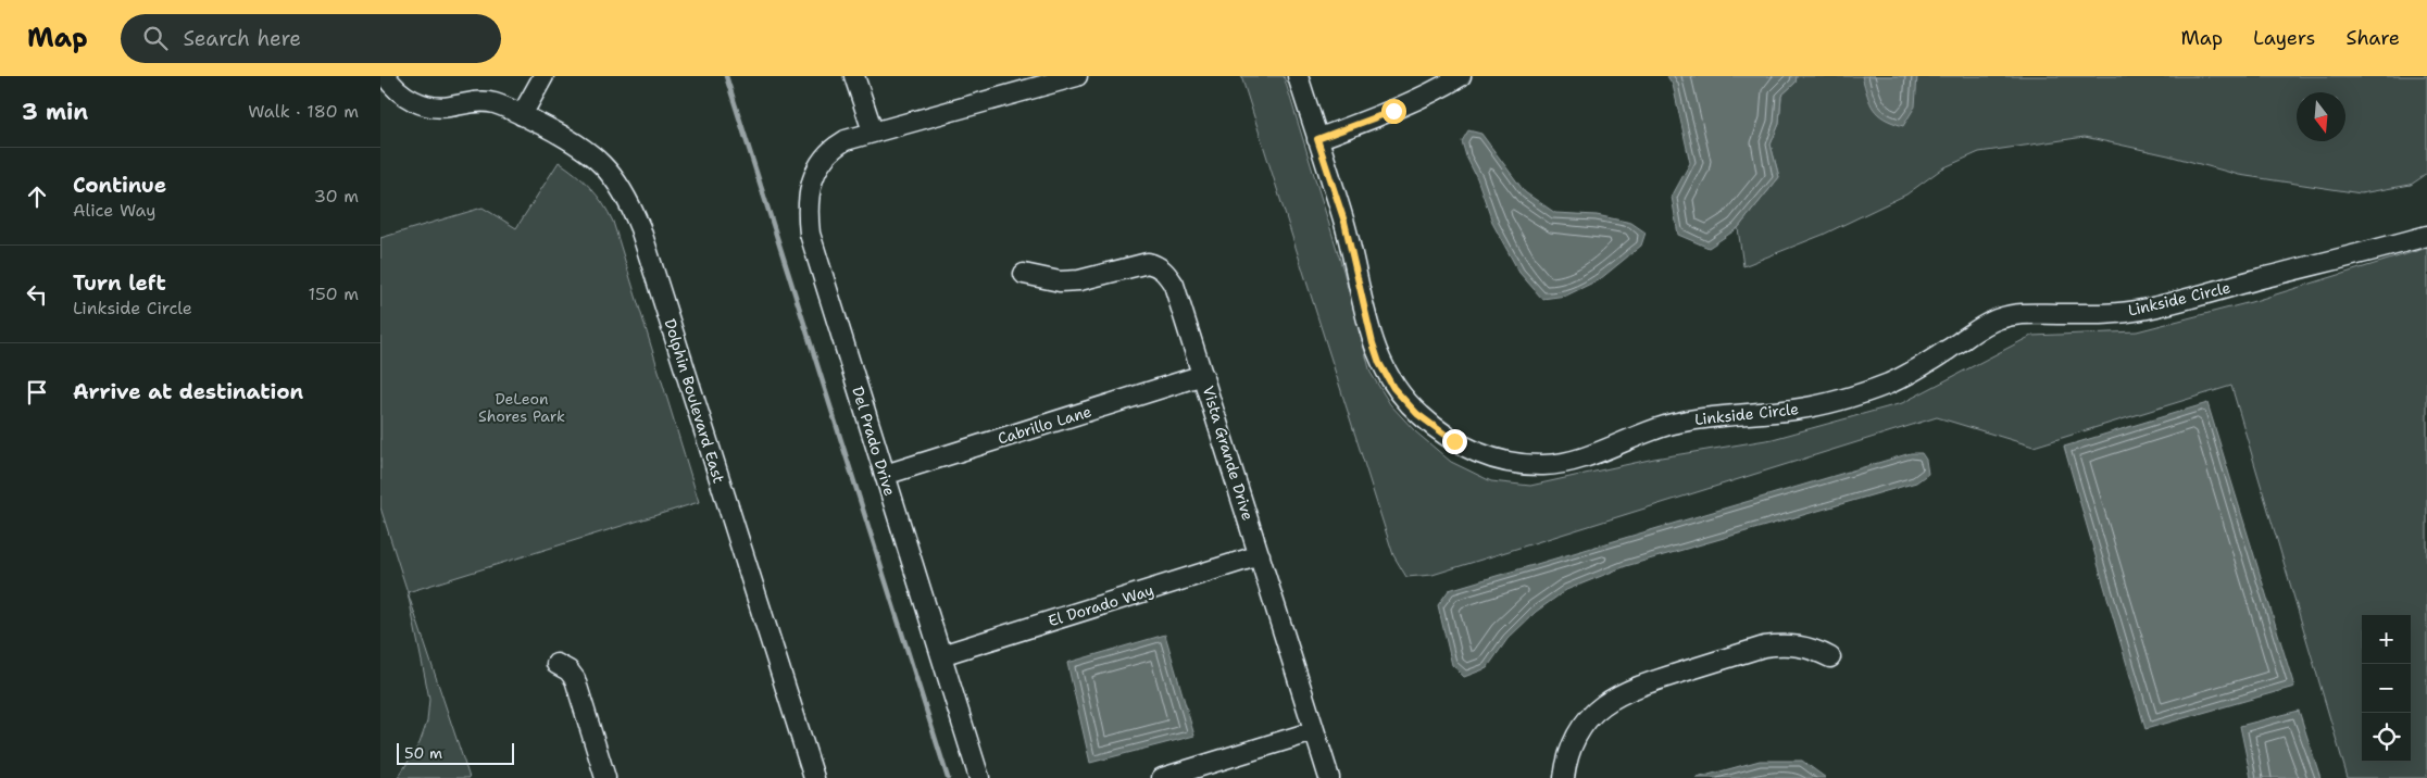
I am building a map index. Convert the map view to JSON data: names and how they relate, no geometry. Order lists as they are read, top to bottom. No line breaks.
{"streets":{"street":["Linkside Circle","Dolphin Boulevard East","Cabrillo Lane","Del Prado Drive","Vista Grande Drive","El Dorado Way"]},"crossings":[["Cabrillo Lane","Del Prado Drive"],["Cabrillo Lane","Vista Grande Drive"],["Del Prado Drive","El Dorado Way"],["Vista Grande Drive","El Dorado Way"]],"parks":["DeLeon Shores Park"],"scale_bar":"50 m","north":"bottom","page":{"header":"Map","search":"Search here","nav":["Map","Layers","Share"],"heading":["3 min","Walk · 180 m"],"list":[["Continue","Alice Way","30 m"],["Turn left","Linkside Circle","150 m"],"Arrive at destination"],"map_buttons":["+","−"],"scale":"50 m"}}
